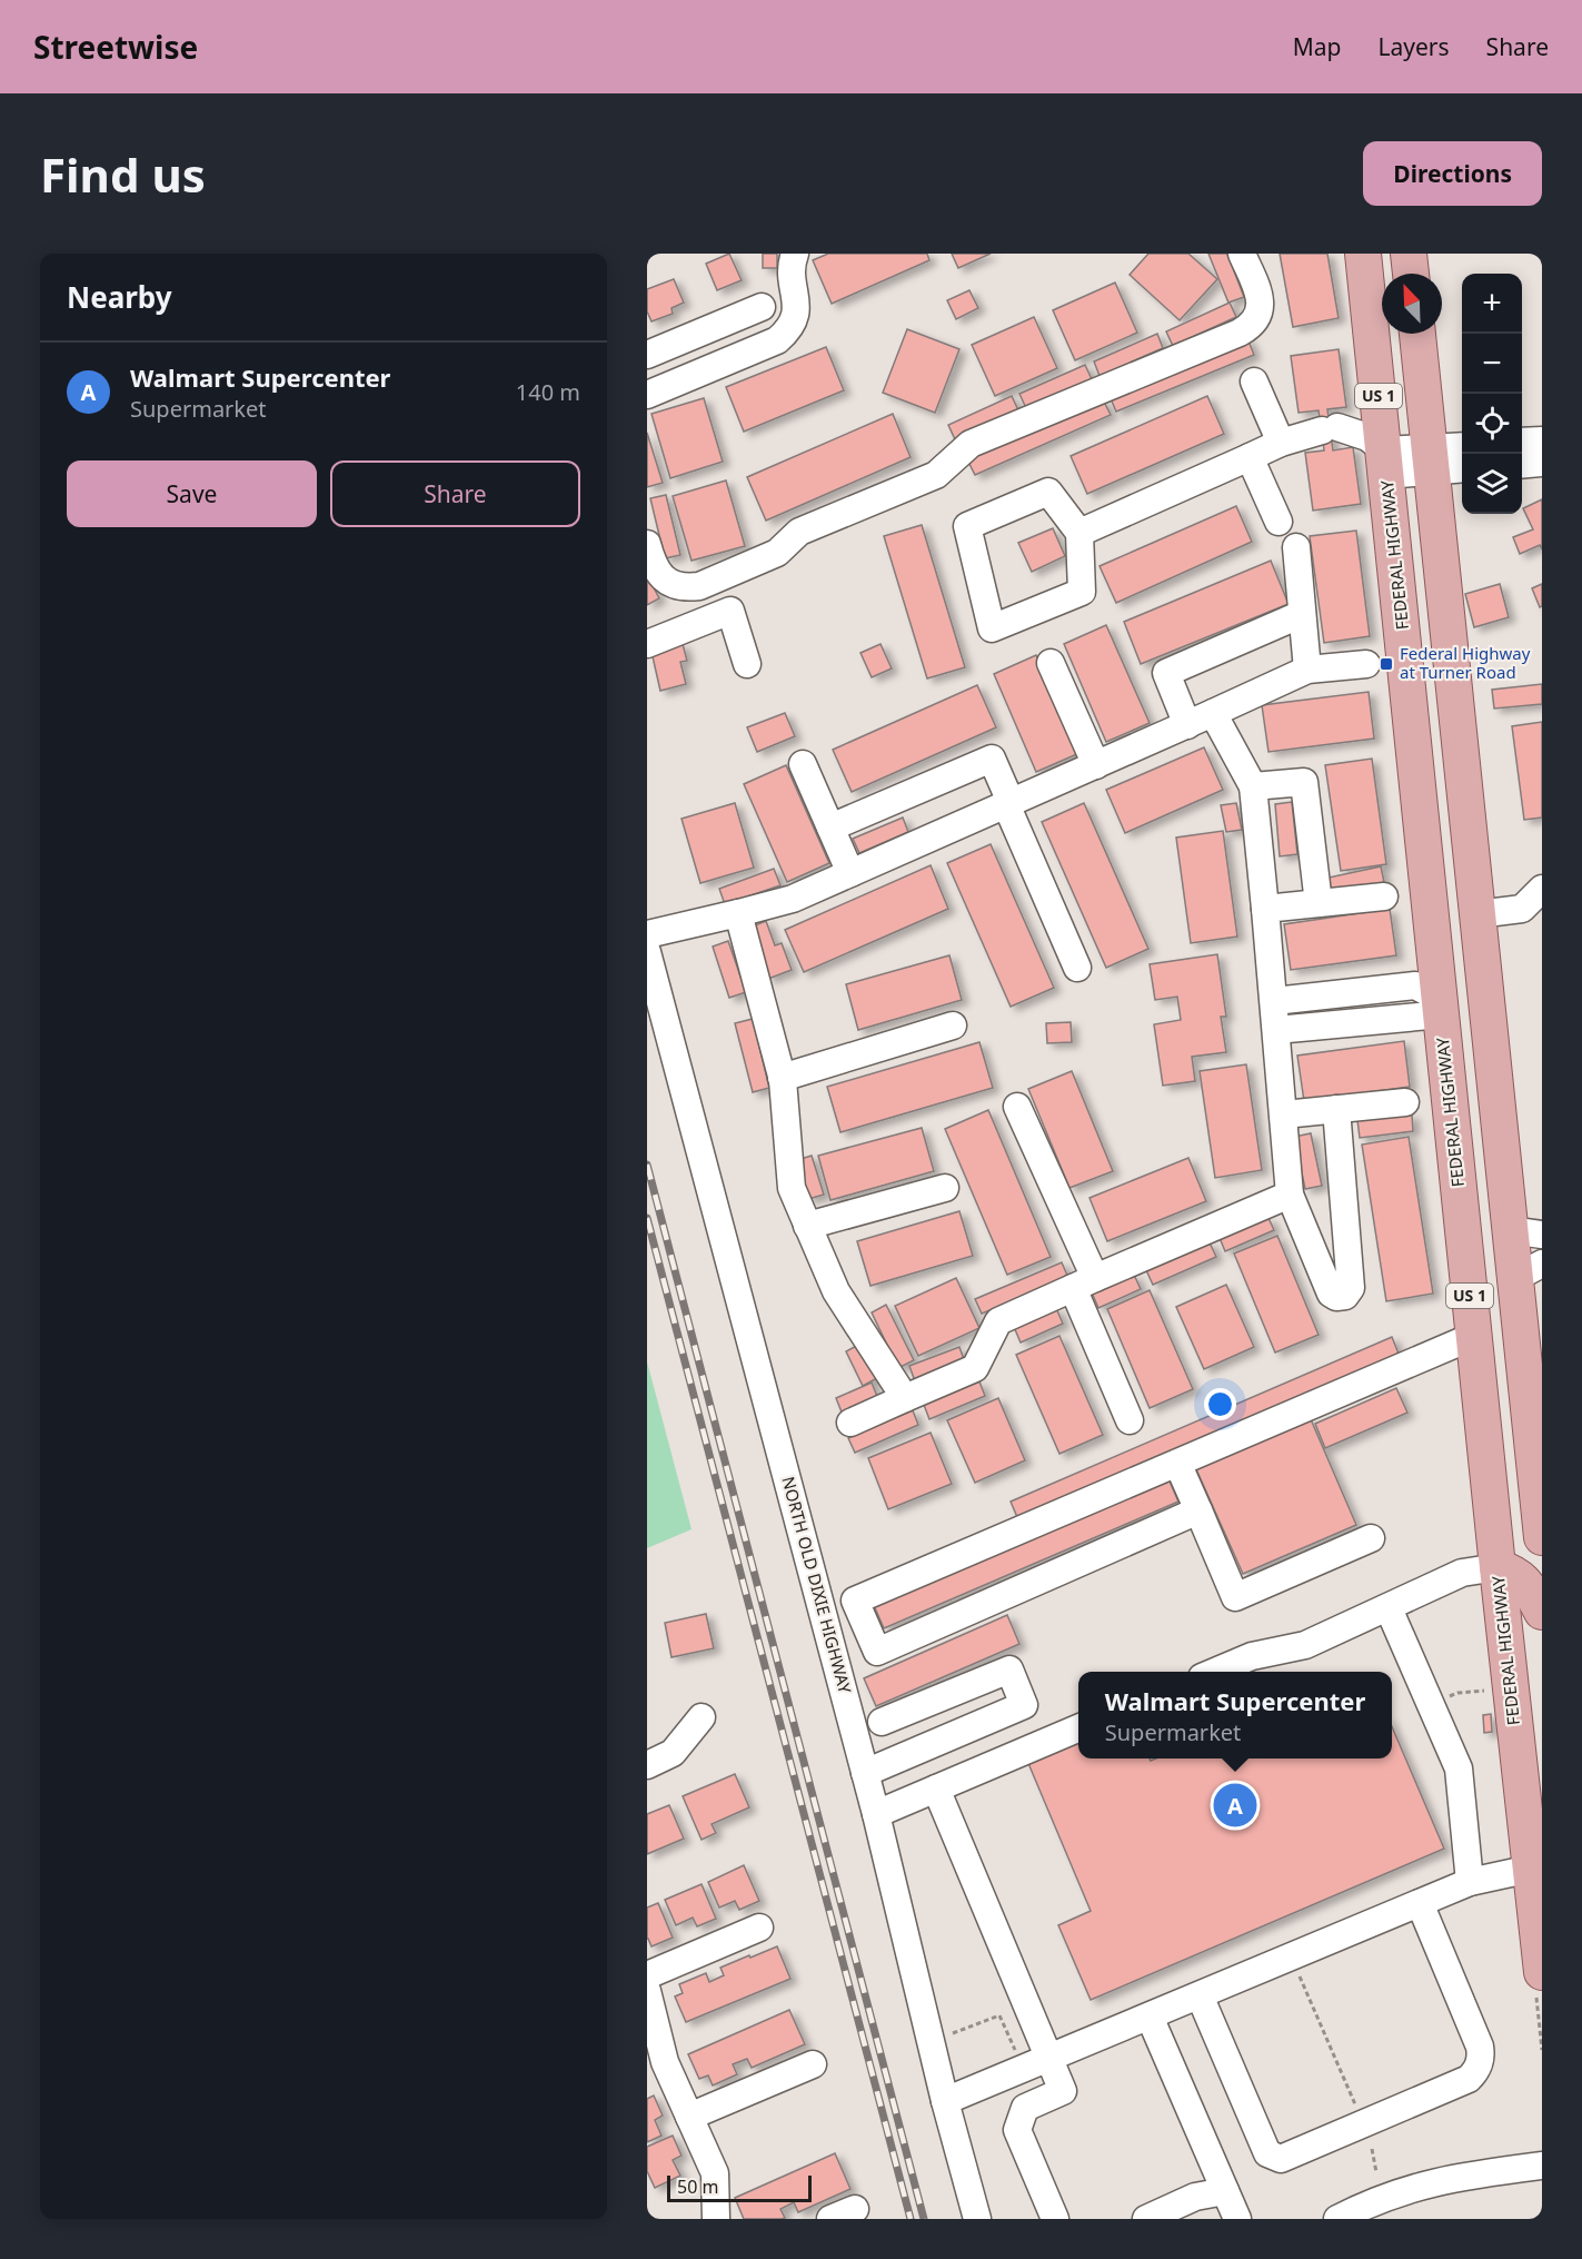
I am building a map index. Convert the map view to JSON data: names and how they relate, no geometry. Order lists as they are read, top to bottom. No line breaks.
{"streets":{"main road":["US 1","FEDERAL HIGHWAY"],"street":["NORTH OLD DIXIE HIGHWAY"]},"places":{"transit":["Federal Highway at Turner Road"]},"scale_bar":"50 m","north":"top left","page":{"header":"Streetwise","nav":["Map","Layers","Share"],"buttons":["Directions",["Save","Share"]],"title":"Find us","heading":"Nearby","map_buttons":["+","−"],"list":[{"mark":"A","name":"Walmart Supercenter","note":"Supermarket","value":"140 m"}],"popup":["Walmart Supercenter","Supermarket"],"pins":"A","scale":"50 m"}}
